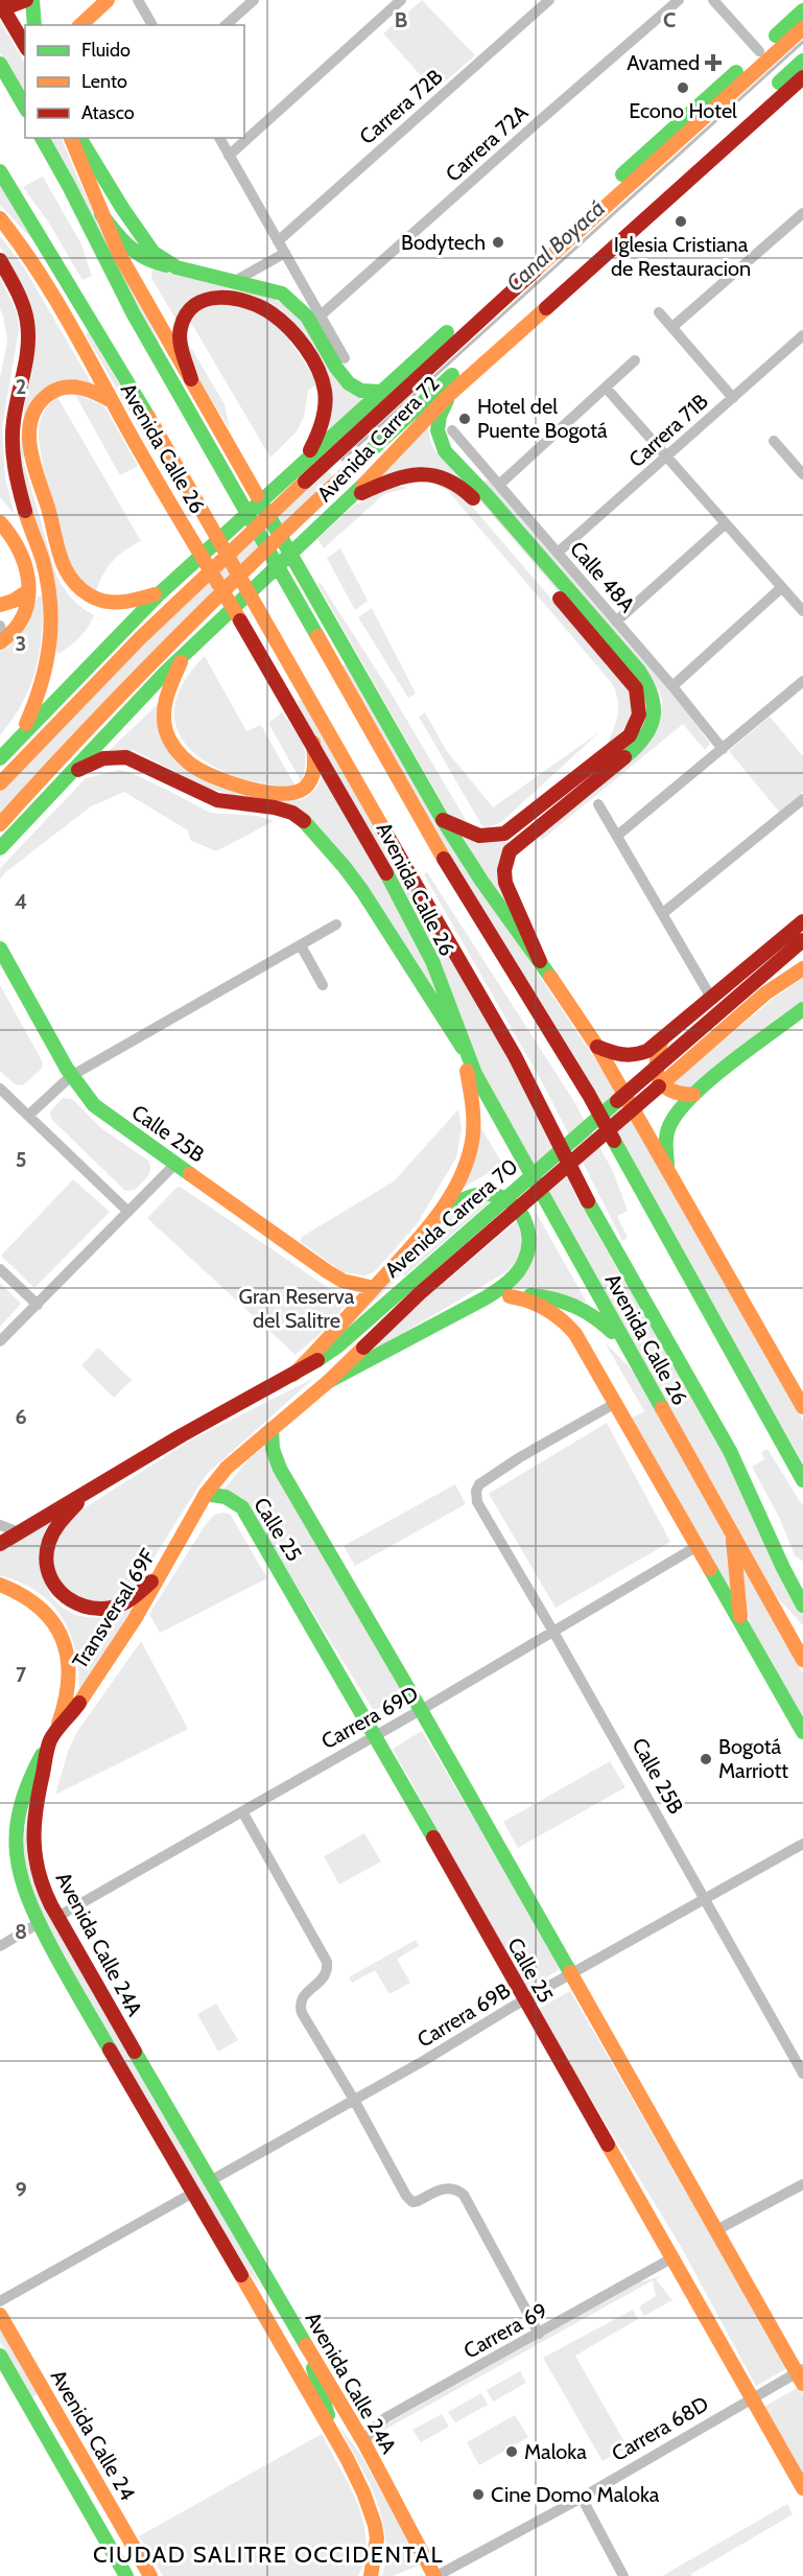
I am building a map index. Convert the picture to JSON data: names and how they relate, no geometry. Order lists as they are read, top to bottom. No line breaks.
{"streets":{"main road":["Avenida Carrera 72","Avenida Calle 26","Calle 25B","Avenida Carrera 70","Calle 25","Transversal 69F","Avenida Calle 24A","Avenida Calle 24"],"street":["Carrera 72B","Carrera 72A","Carrera 71B","Calle 48A","Carrera 69D","Carrera 69B","Carrera 69","Carrera 68D"]},"crossings":[["Carrera 71B","Calle 48A"],["Calle 25B","Carrera 69D"],["Calle 25B","Carrera 69B"],["Avenida Carrera 70","Calle 25"],["Avenida Carrera 70","Transversal 69F"],["Calle 25","Transversal 69F"],["Calle 25","Carrera 69D"],["Calle 25","Carrera 69B"],["Calle 25","Carrera 69"],["Calle 25","Carrera 68D"],["Transversal 69F","Avenida Calle 24A"],["Carrera 69D","Avenida Calle 24A"],["Avenida Calle 24A","Carrera 69B"],["Avenida Calle 24A","Carrera 69"],["Avenida Calle 24A","Carrera 68D"]],"districts":["CIUDAD SALITRE OCCIDENTAL"],"water":["Canal Boyacá"],"parks":["Gran Reserva del Salitre"],"places":{"health":["Avamed"],"other":["Econo Hotel","Iglesia Cristiana de Restauracion","Bodytech","Hotel del Puente Bogotá","Bogotá Marriott","Maloka","Cine Domo Maloka"]},"legend":["Fluido","Lento","Atasco"],"grid":{"columns":["B","C"],"rows":["2","3","4","5","6","7","8","9"]}}
